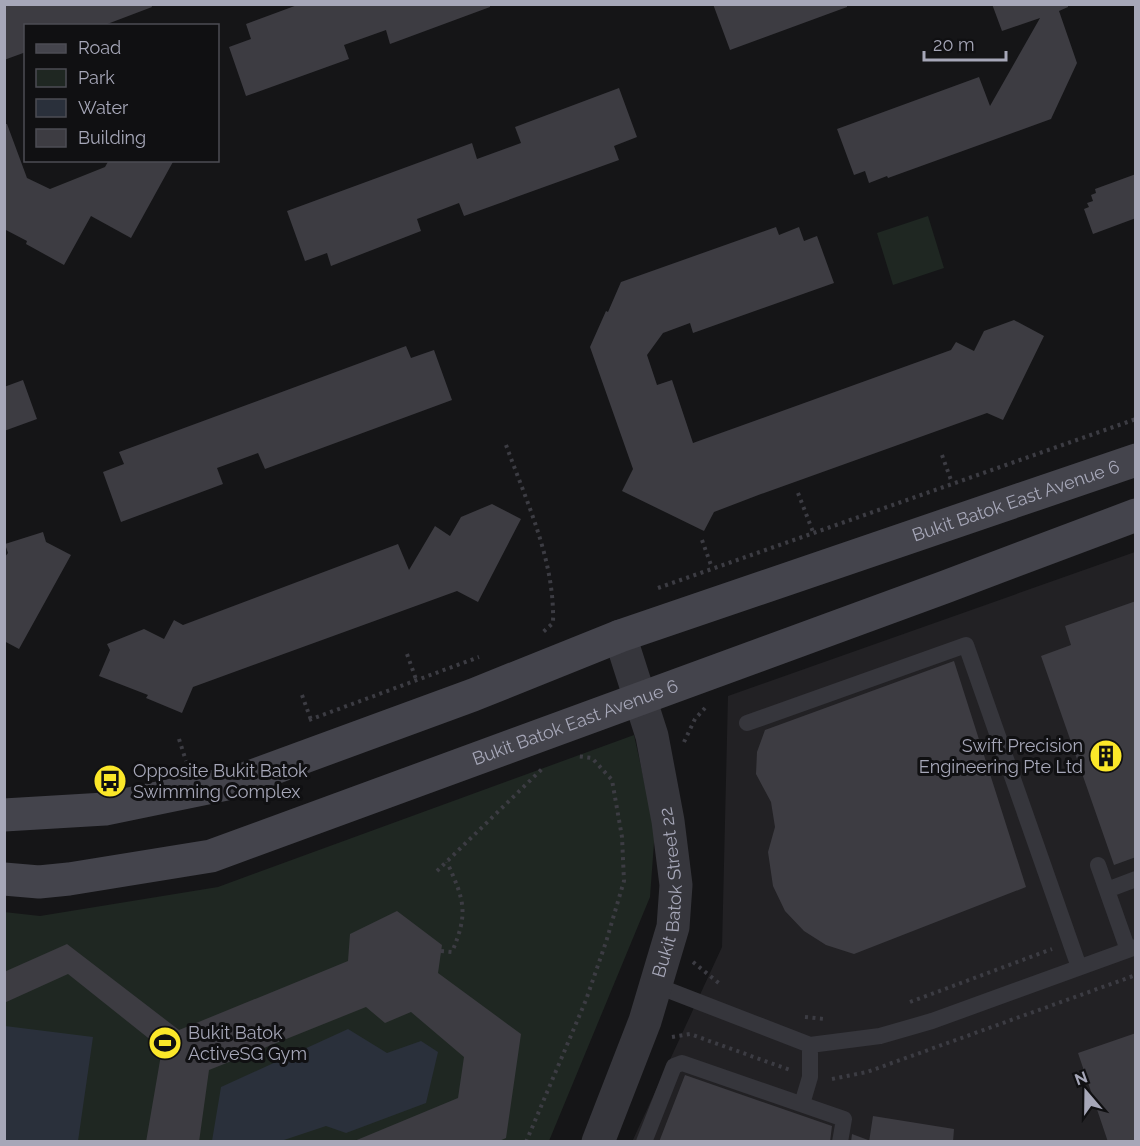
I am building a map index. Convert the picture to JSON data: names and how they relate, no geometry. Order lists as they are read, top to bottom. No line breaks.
{"streets":{"main road":["Bukit Batok East Avenue 6"],"street":["Bukit Batok Street 22"]},"crossings":[["Bukit Batok East Avenue 6","Bukit Batok Street 22"]],"places":{"building":["Swift Precision Engineering Pte Ltd"],"bus stop":["Opposite Bukit Batok Swimming Complex"],"sports":["Bukit Batok ActiveSG Gym"]},"legend":["Road","Park","Water","Building"],"scale_bar":"20 m","north":"top"}
